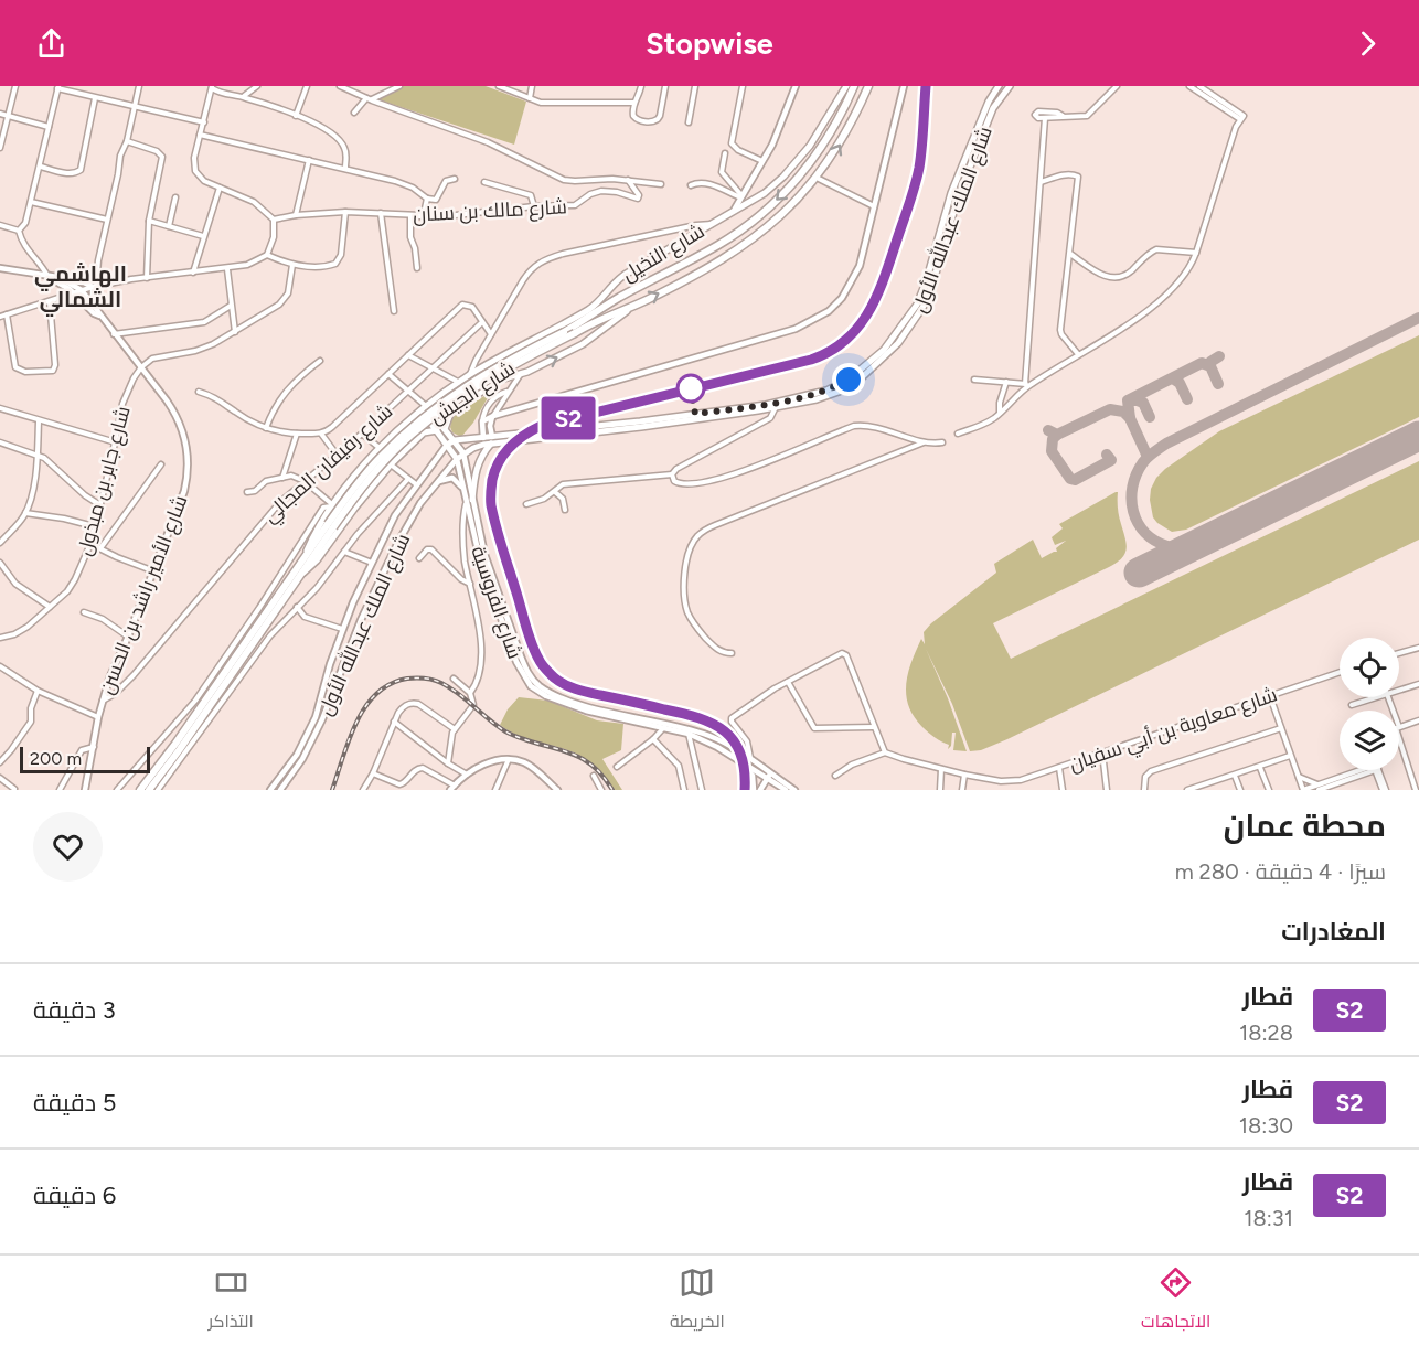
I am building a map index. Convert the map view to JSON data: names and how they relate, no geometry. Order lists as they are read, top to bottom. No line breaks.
{"streets":{"highway":["شارع الجيش"],"main road":["شارع الملك عبدالله الأول","شارع النخيل","شارع الفروسية"],"street":["شارع مالك بن سنان","شارع رفيفان المجالي","شارع جابر بن مبذول","شارع الأمير راشد بن الحسن","شارع معاوية بن أبي سفيان"]},"crossings":[["شارع الملك عبدالله الأول","شارع الفروسية"],["شارع النخيل","شارع الجيش"],["شارع النخيل","شارع الفروسية"],["شارع رفيفان المجالي","شارع الأمير راشد بن الحسن"],["شارع رفيفان المجالي","شارع الفروسية"],["شارع جابر بن مبذول","شارع الأمير راشد بن الحسن"]],"districts":["الهاشمي الشمالي"],"scale_bar":"200 m","page":{"header":"Stopwise","on_map":"S2","scale":"200 m","heading":[["محطة عمان","سيرًا · 4 دقيقة · 280 m"],"المغادرات"],"list":[{"mark":"S2","name":"قطار","note":"18:28","value":"3 دقيقة"},{"mark":"S2","name":"قطار","note":"18:30","value":"5 دقيقة"},{"mark":"S2","name":"قطار","note":"18:31","value":"6 دقيقة"}],"tabs":["الاتجاهات","الخريطة","التذاكر"]}}
